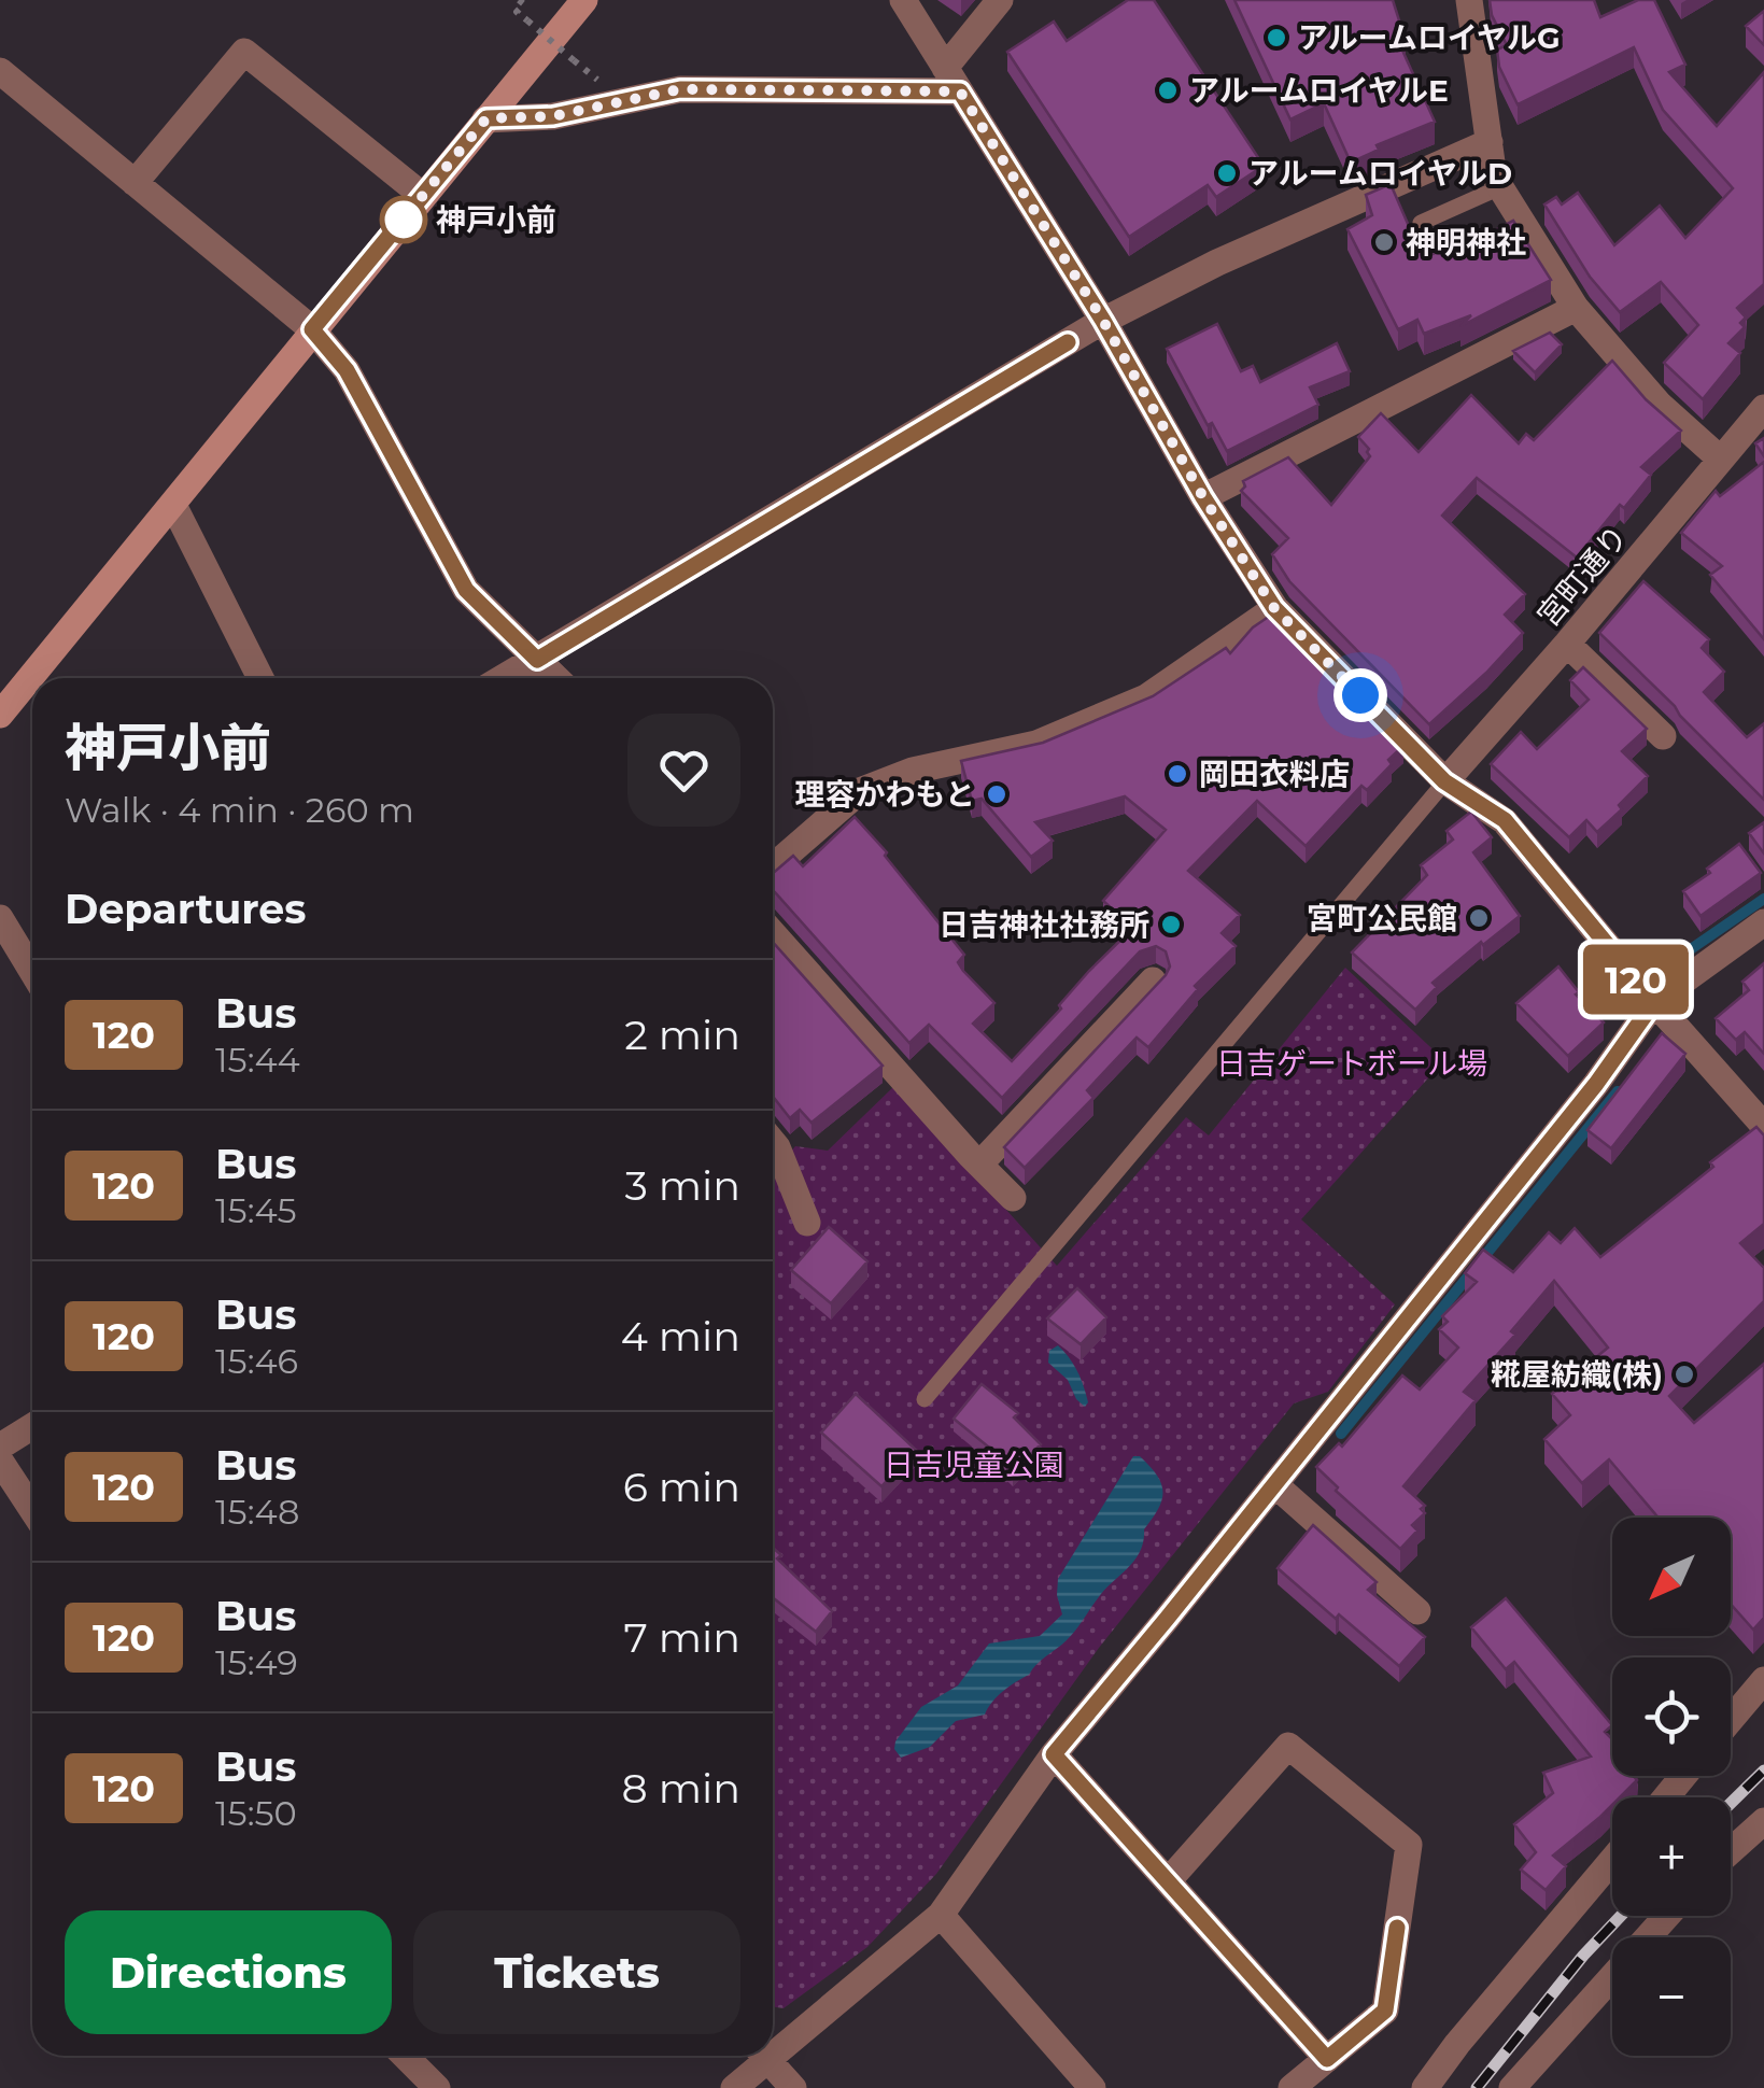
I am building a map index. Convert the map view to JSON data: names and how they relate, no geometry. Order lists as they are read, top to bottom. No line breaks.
{"streets":{"street":["宮町通り"]},"parks":["日吉ゲートボール場","日吉児童公園"],"places":["アルームロイヤルG","アルームロイヤルE","アルームロイヤルD","神戸小前","神明神社","岡田衣料店","理容かわもと","宮町公民館","日吉神社社務所","糀屋紡織(株)"],"lines":["bus line 120"],"north":"bottom left","page":{"on_map":"120","heading":[["神戸小前","Walk · 4 min · 260 m"],"Departures"],"list":[{"mark":"120","name":"Bus","note":"15:44","value":"2 min"},{"mark":"120","name":"Bus","note":"15:45","value":"3 min"},{"mark":"120","name":"Bus","note":"15:46","value":"4 min"},{"mark":"120","name":"Bus","note":"15:48","value":"6 min"},{"mark":"120","name":"Bus","note":"15:49","value":"7 min"},{"mark":"120","name":"Bus","note":"15:50","value":"8 min"}],"map_buttons":["+","−"],"buttons":["Directions","Tickets"]}}
